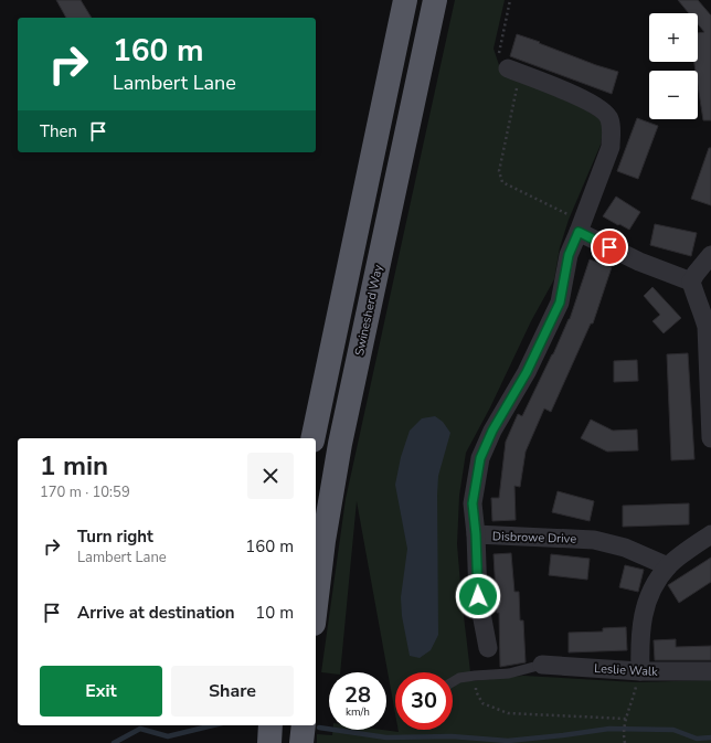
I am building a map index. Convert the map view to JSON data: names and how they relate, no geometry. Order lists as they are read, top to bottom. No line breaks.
{"streets":{"highway":["Swinesherd Way"],"street":["Disbrowe Drive","Leslie Walk"]},"page":{"map_buttons":["+","−"],"turn":["160 m","Lambert Lane"],"then":"Then","heading":["1 min","170 m · 10:59"],"list":[{"name":"Turn right","note":"Lambert Lane","value":"160 m"},{"name":"Arrive at destination","value":"10 m"}],"buttons":["Exit","Share"],"speed":"28 km/h","limit":"30"}}
